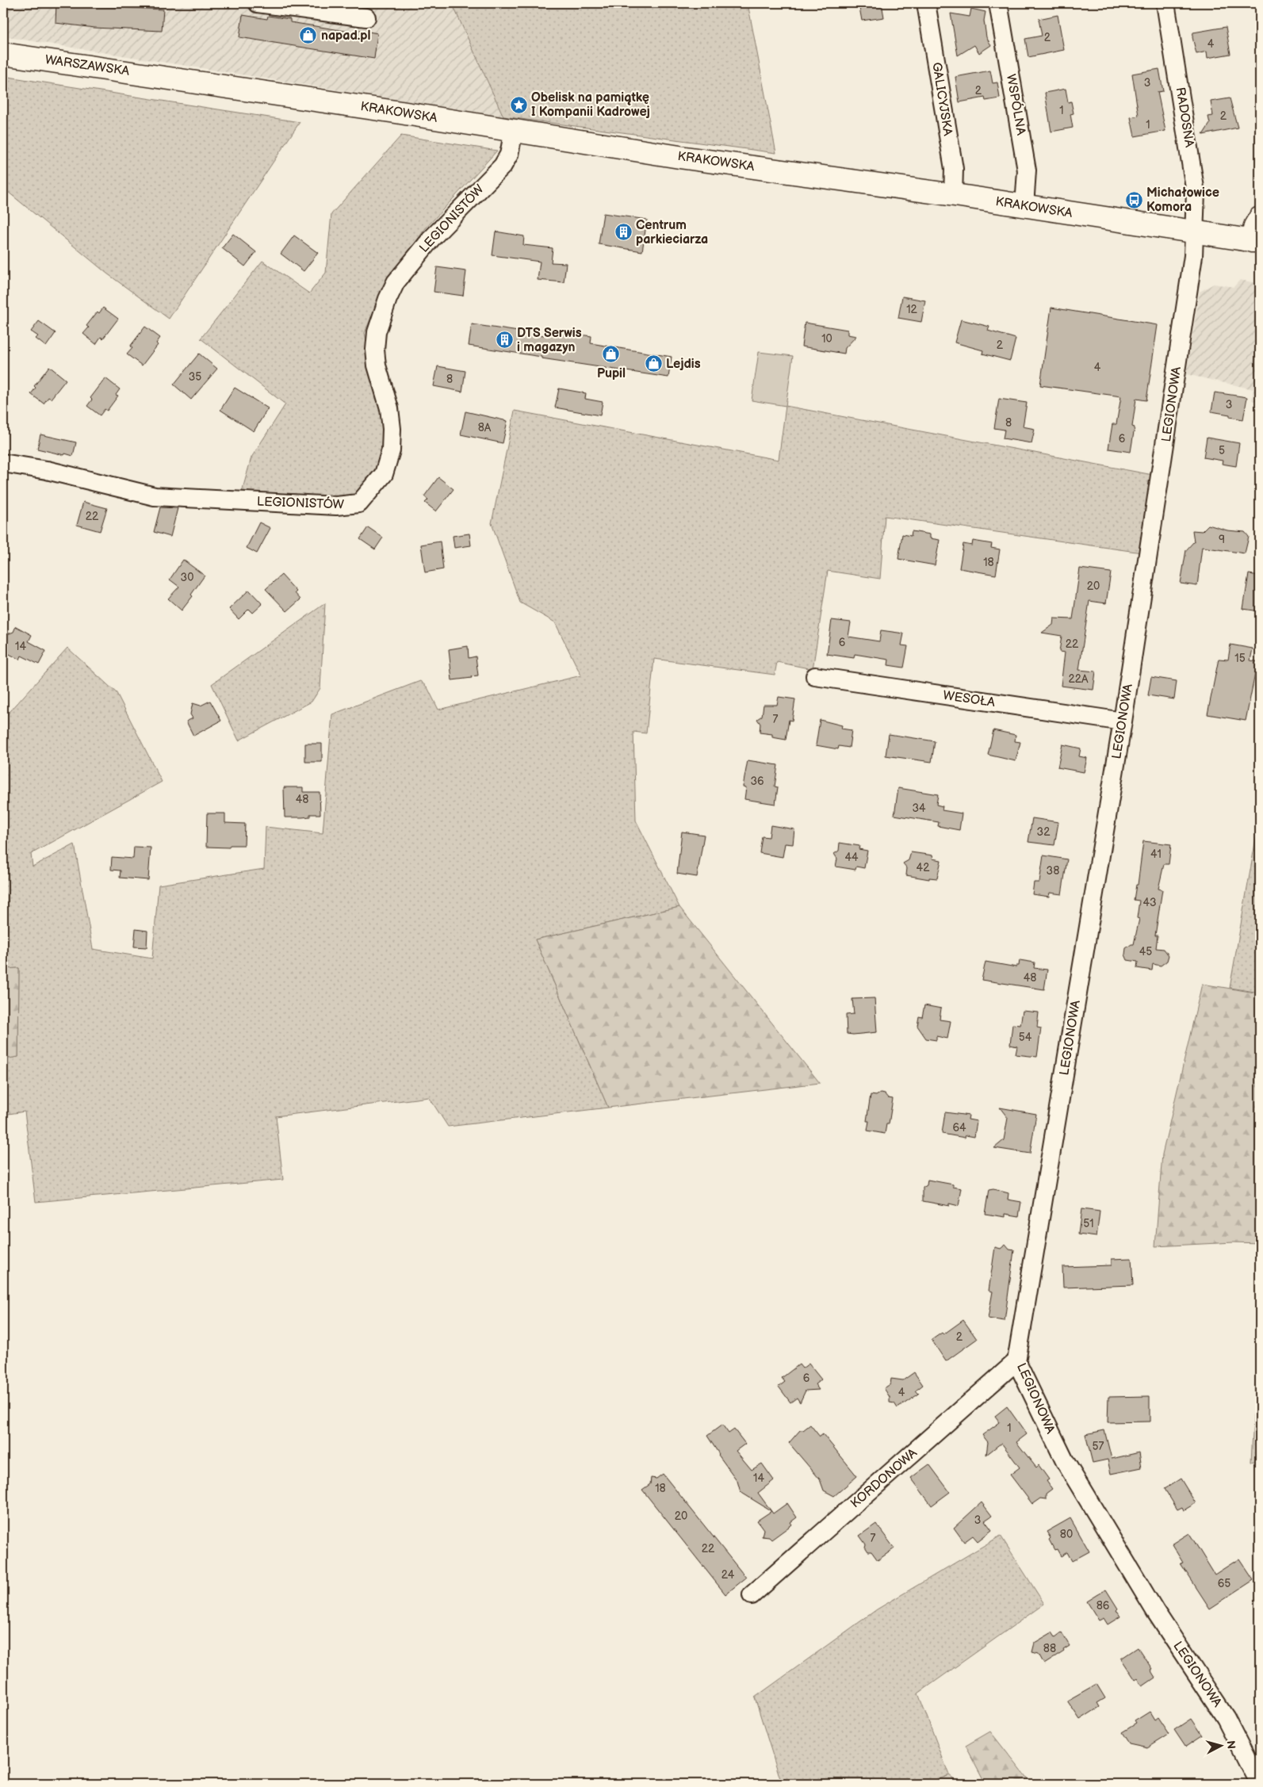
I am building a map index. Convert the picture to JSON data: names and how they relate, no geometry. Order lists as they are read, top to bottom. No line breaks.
{"streets":{"main road":["WARSZAWSKA","KRAKOWSKA"],"street":["GALICYJSKA","WSPÓLNA","RADOSNA","LEGIONISTÓW","LEGIONOWA","WESOŁA","KORDONOWA"]},"crossings":[["WARSZAWSKA","KRAKOWSKA"],["GALICYJSKA","KRAKOWSKA"],["WSPÓLNA","KRAKOWSKA"],["KRAKOWSKA","RADOSNA"],["KRAKOWSKA","LEGIONISTÓW"],["KRAKOWSKA","LEGIONOWA"],["RADOSNA","LEGIONOWA"],["LEGIONOWA","WESOŁA"],["LEGIONOWA","KORDONOWA"]],"places":{"shop":["napad.pl","Pupil","Lejdis"],"place":["Obelisk na pamiątkę I Kompanii Kadrowej"],"bus stop":["Michałowice Komora"],"building":["Centrum parkieciarza","DTS Serwis i magazyn"]},"house_numbers":["2","4","3","2","1","2","1","12","10","2","4","35","8","3","8","8A","6","5","22","9","18","30","20","6","22","14","15","22A","7","36","48","34","32","41","44","42","38","43","45","48","54","64","51","2","6","4","1","57","14","18","20","3","80","7","22","24","65","86","88"],"north":"right"}
